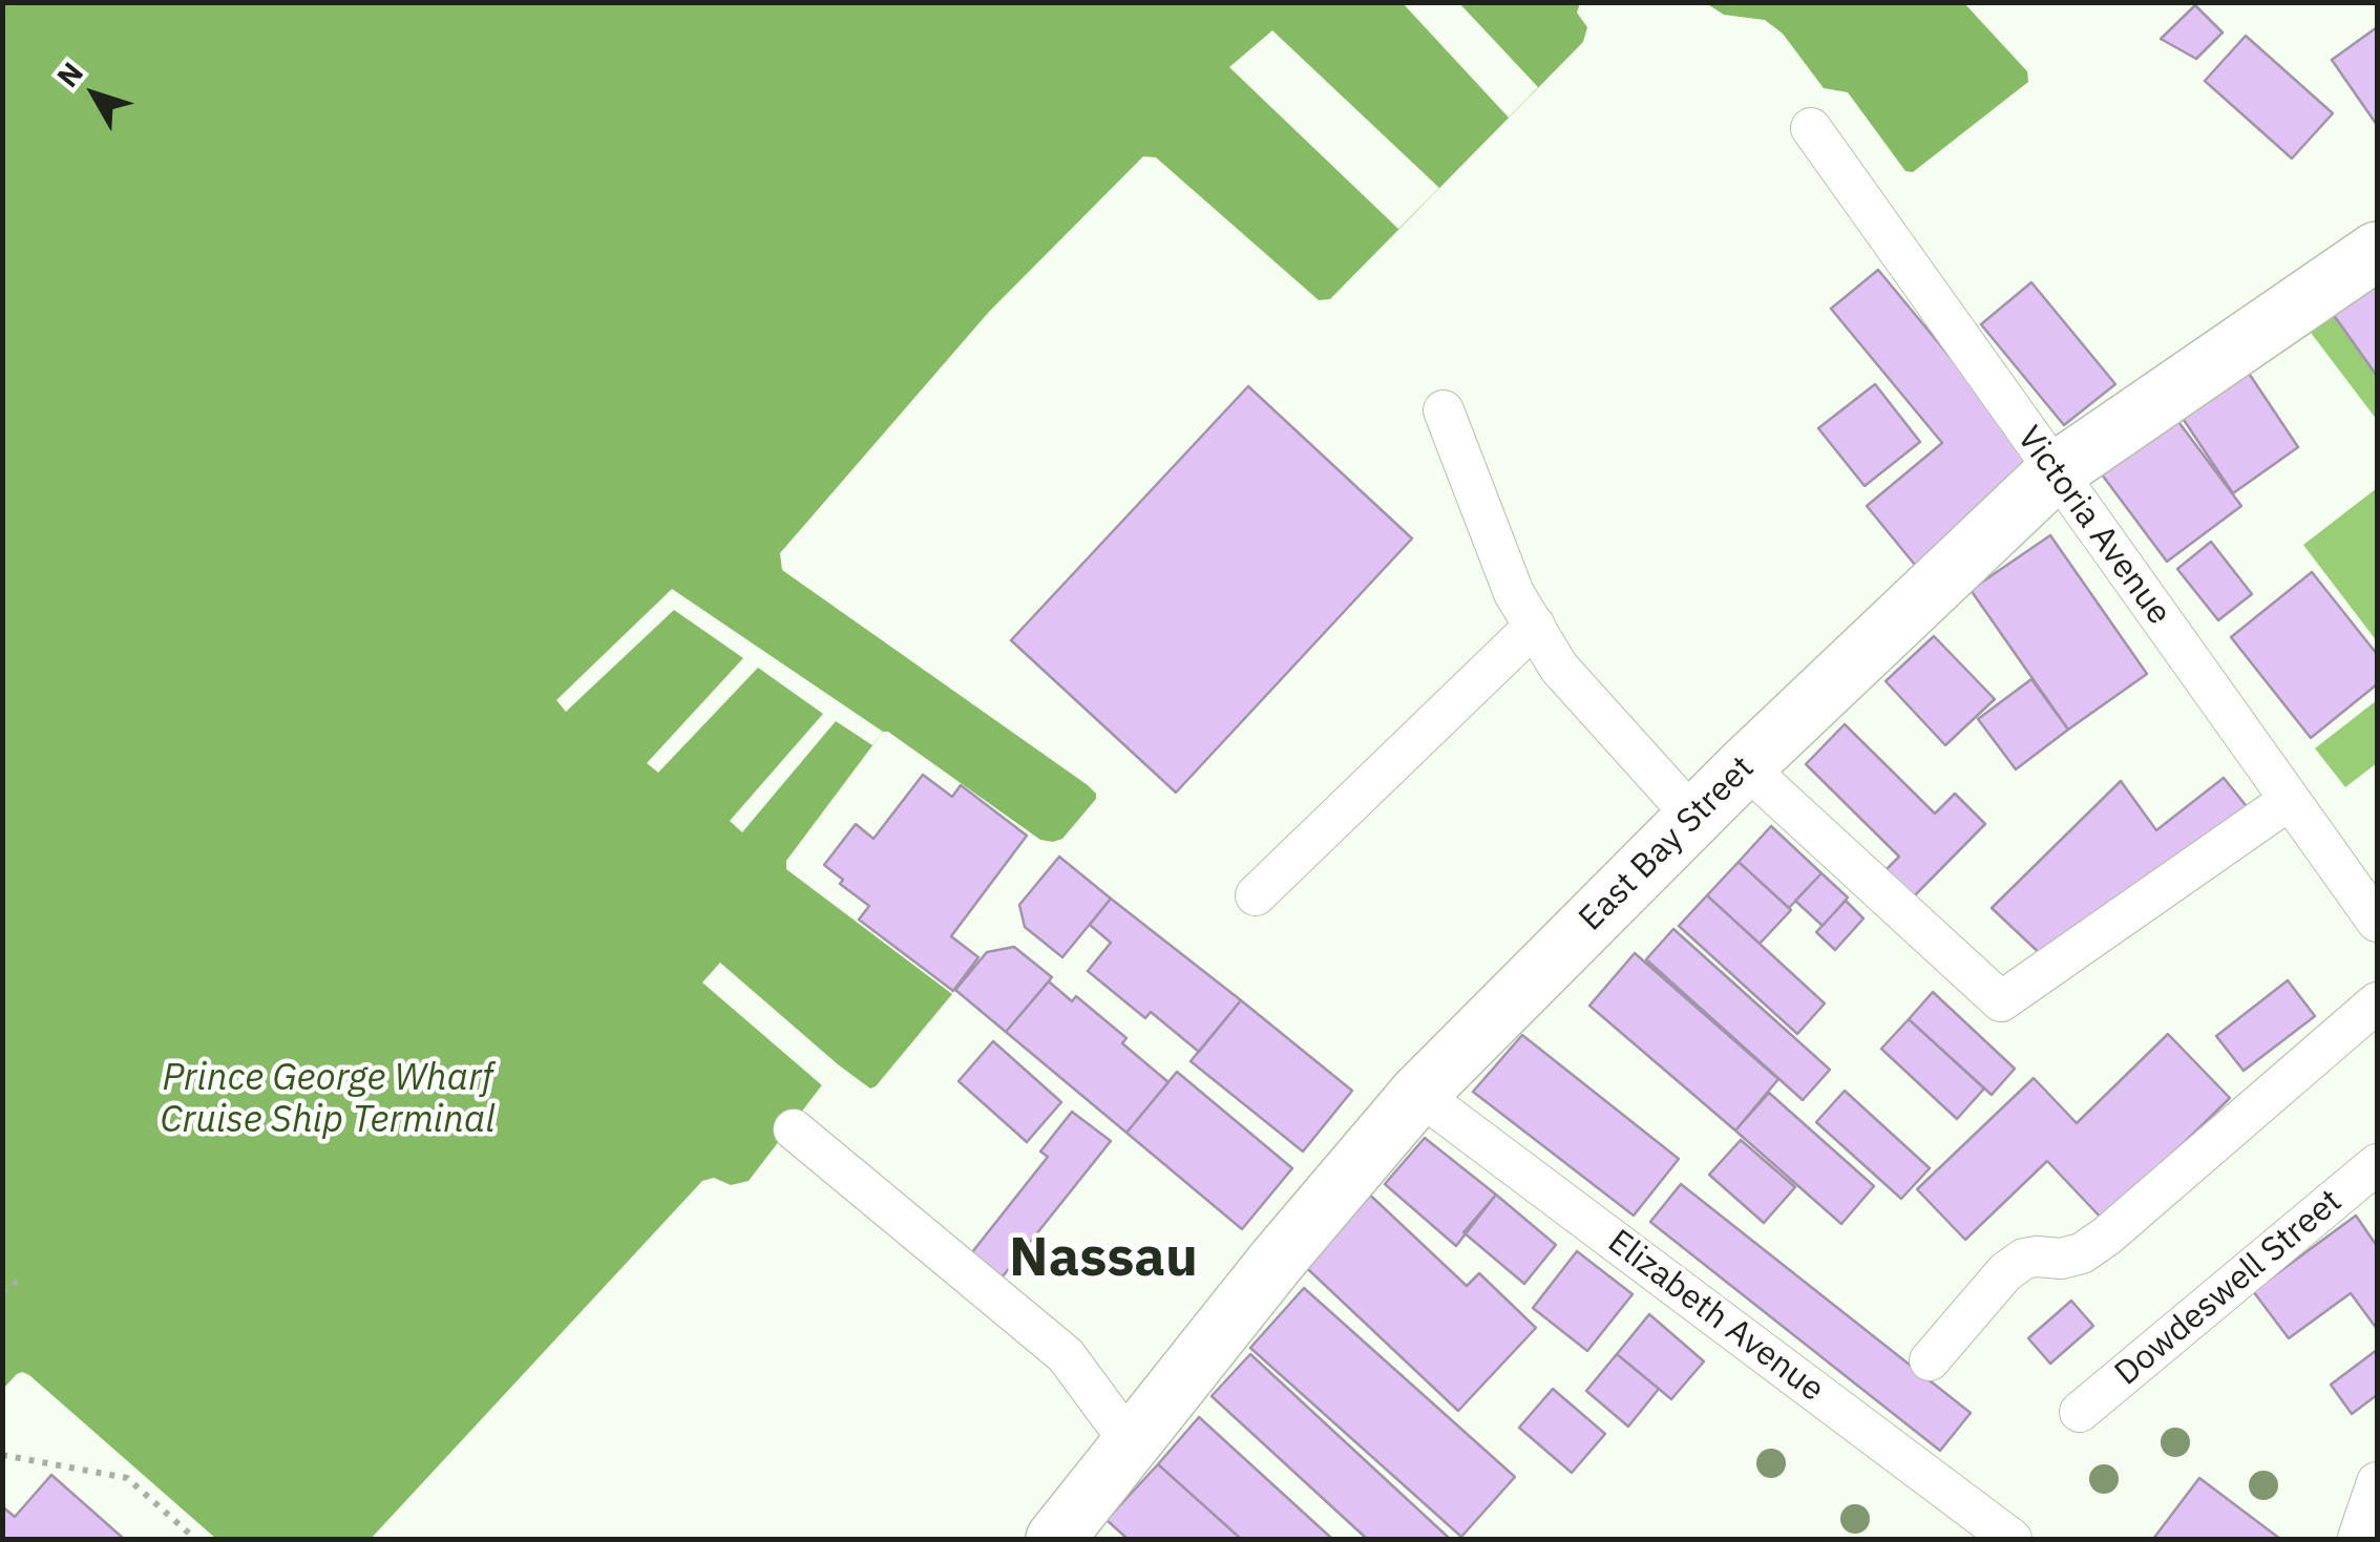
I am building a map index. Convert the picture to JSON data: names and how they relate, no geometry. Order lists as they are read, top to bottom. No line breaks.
{"streets":{"highway":["East Bay Street"],"street":["Victoria Avenue","Dowdeswell Street","Elizabeth Avenue"]},"crossings":[["Victoria Avenue","East Bay Street"],["East Bay Street","Elizabeth Avenue"]],"districts":["Nassau"],"water":["Prince George Wharf Cruise Ship Terminal"],"north":"top left"}
